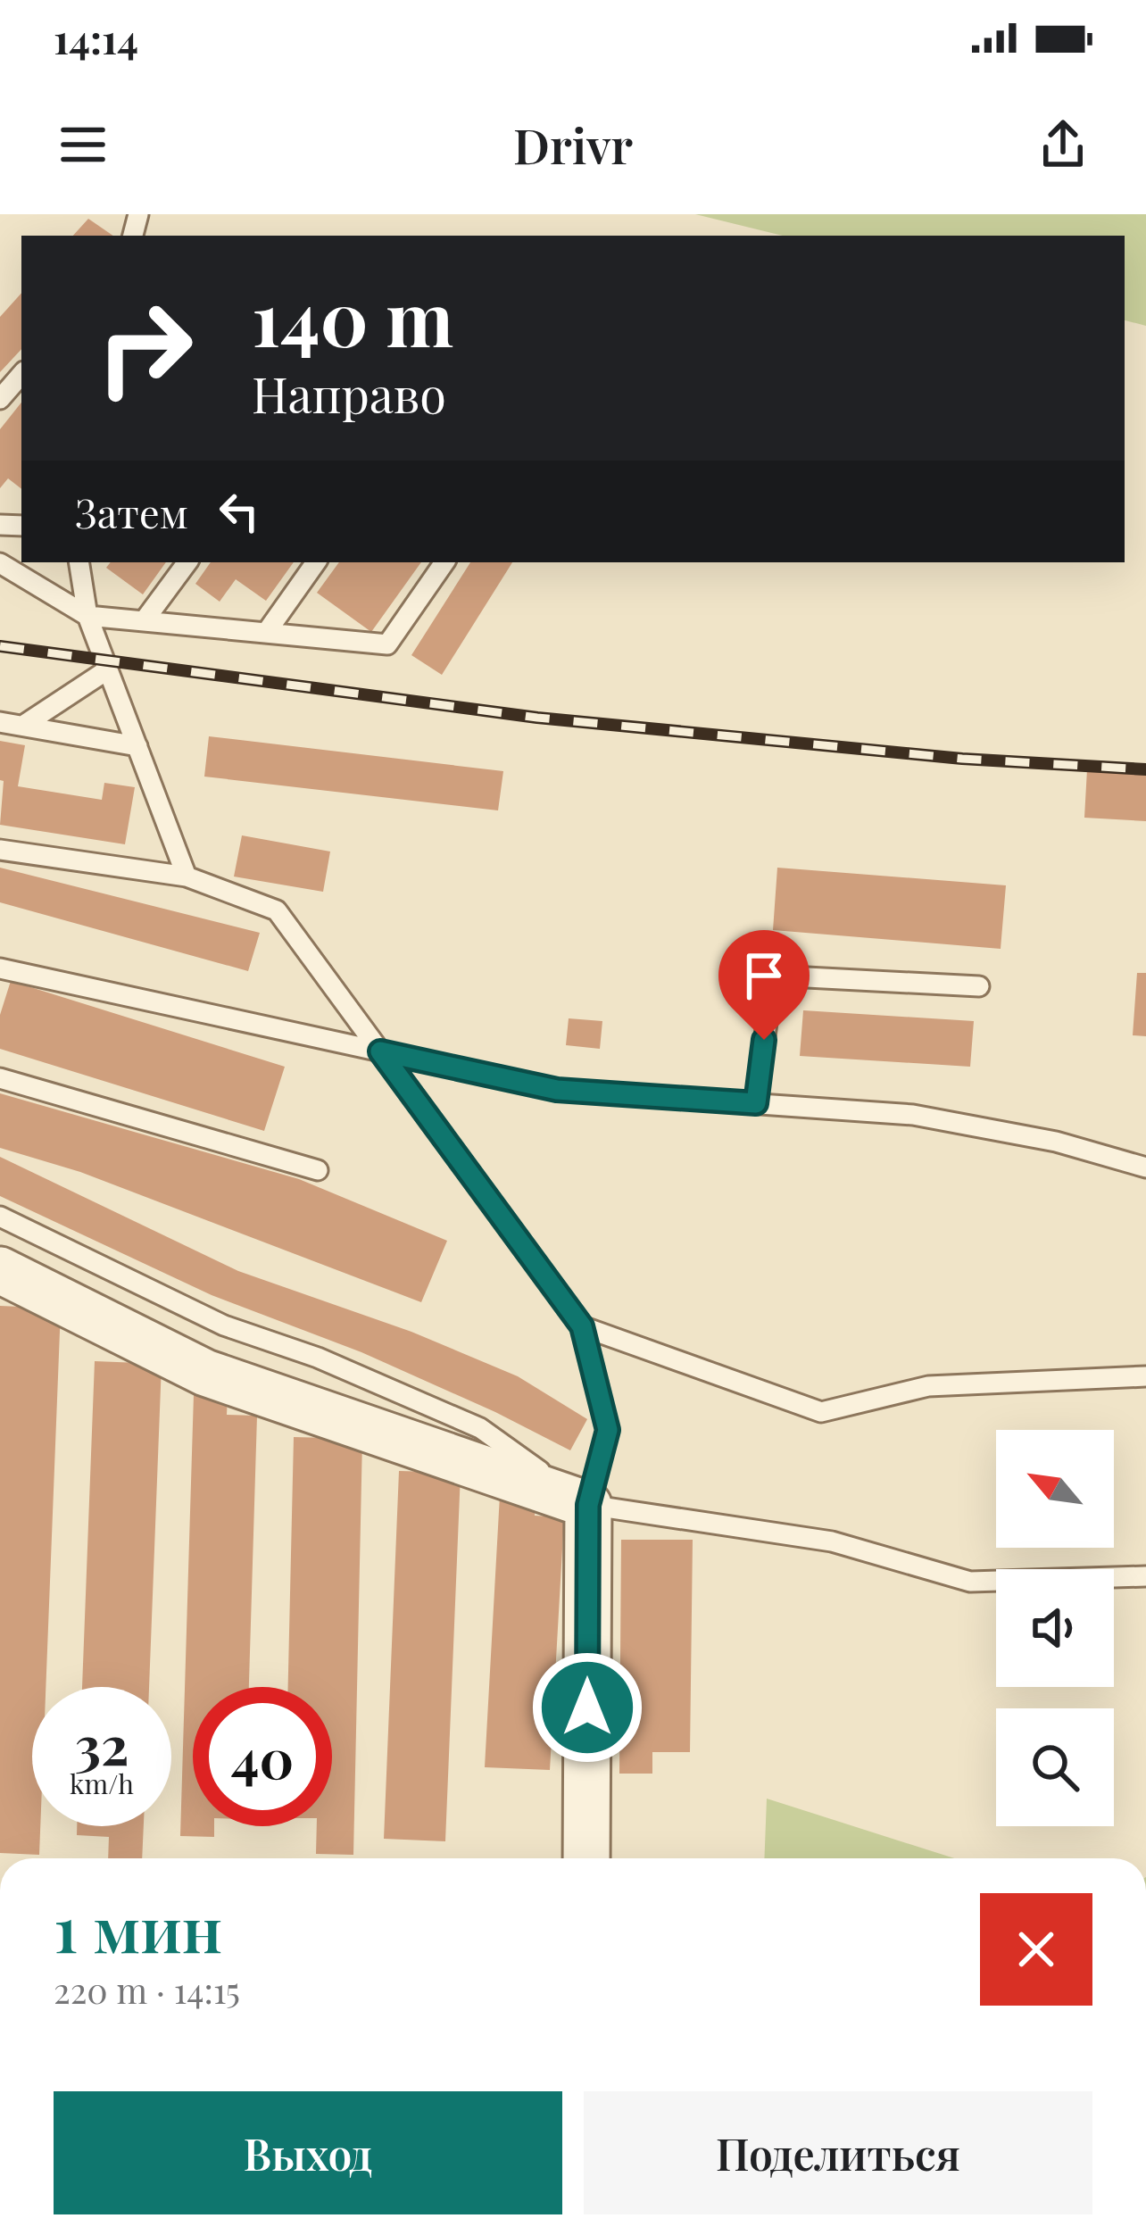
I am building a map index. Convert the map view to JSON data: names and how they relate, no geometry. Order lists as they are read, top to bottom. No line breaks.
{"north":"top left","page":{"status":"14:14","header":"Drivr","turn":["140 m","Направо"],"then":"Затем","speed":"32 km/h","limit":"40","heading":["1 мин","220 m · 14:15"],"buttons":["Выход","Поделиться"]}}
